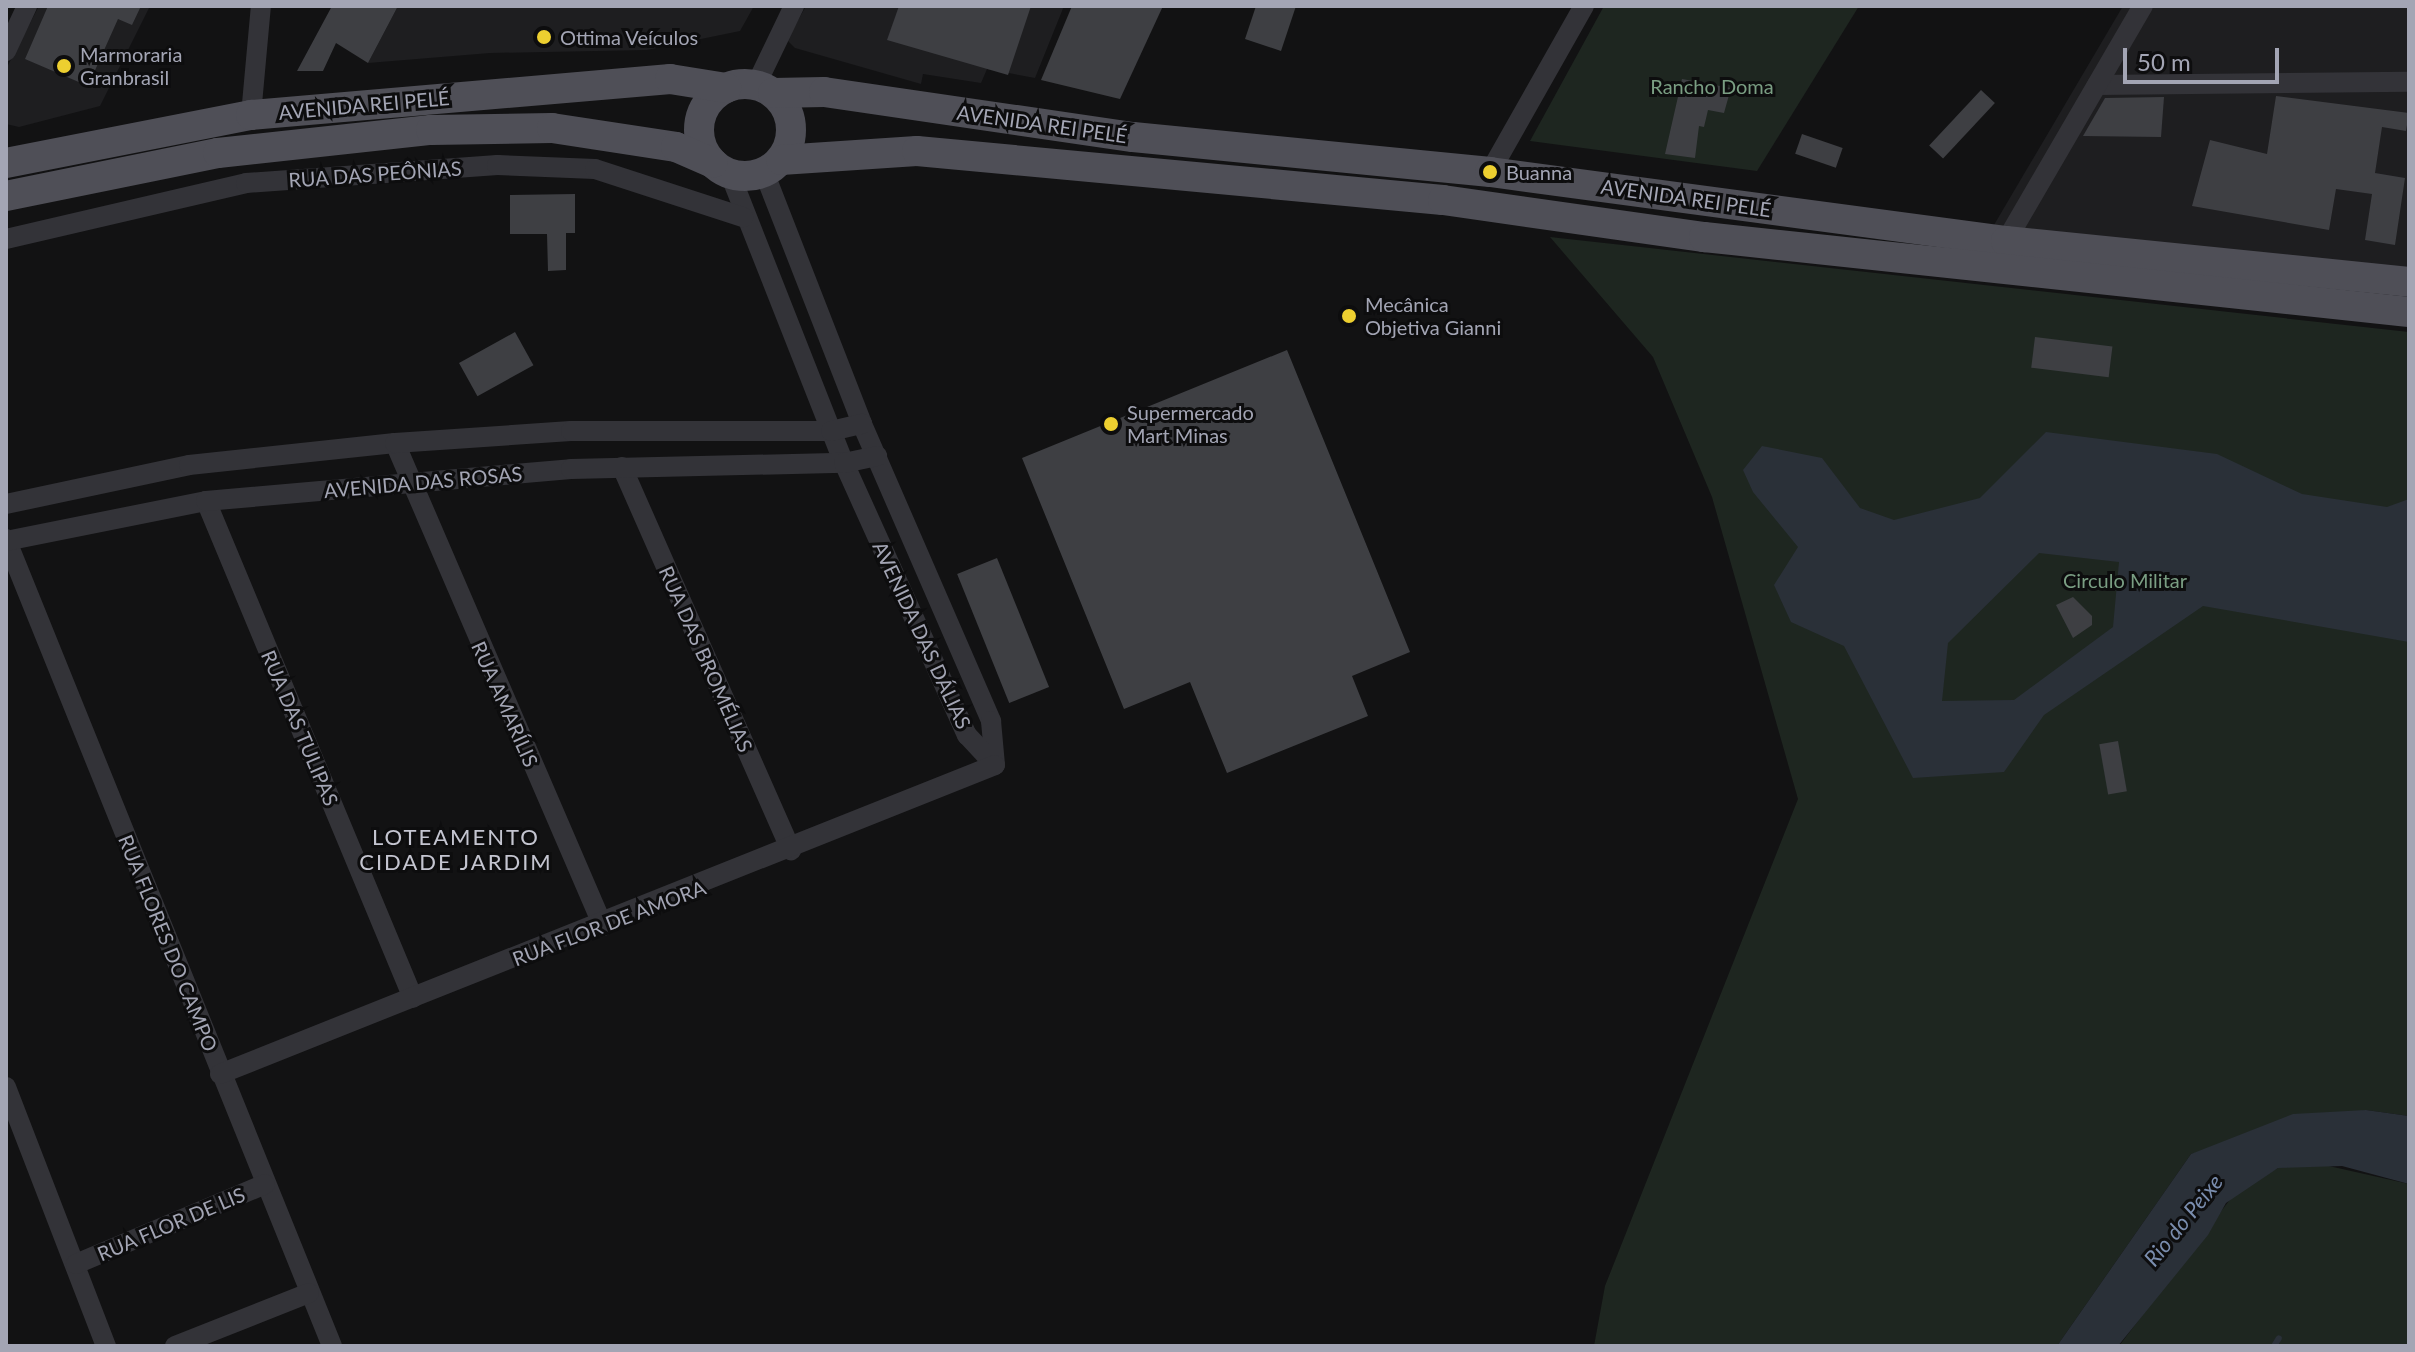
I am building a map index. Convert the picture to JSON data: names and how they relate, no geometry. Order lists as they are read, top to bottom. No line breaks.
{"streets":{"main road":["AVENIDA REI PELÉ"],"street":["RUA DAS PEÔNIAS","AVENIDA DAS ROSAS","AVENIDA DAS DÁLIAS","RUA DAS BROMÉLIAS","RUA AMARÍLIS","RUA DAS TULIPAS","RUA FLOR DE AMORA","RUA FLORES DO CAMPO","RUA FLOR DE LIS"]},"crossings":[["AVENIDA REI PELÉ","AVENIDA DAS DÁLIAS"],["RUA DAS PEÔNIAS","AVENIDA DAS DÁLIAS"],["AVENIDA DAS ROSAS","AVENIDA DAS DÁLIAS"],["AVENIDA DAS ROSAS","RUA DAS BROMÉLIAS"],["AVENIDA DAS ROSAS","RUA AMARÍLIS"],["AVENIDA DAS ROSAS","RUA DAS TULIPAS"],["AVENIDA DAS ROSAS","RUA FLORES DO CAMPO"],["AVENIDA DAS DÁLIAS","RUA FLOR DE AMORA"],["RUA DAS BROMÉLIAS","RUA FLOR DE AMORA"],["RUA AMARÍLIS","RUA FLOR DE AMORA"],["RUA DAS TULIPAS","RUA FLOR DE AMORA"],["RUA FLOR DE AMORA","RUA FLORES DO CAMPO"],["RUA FLORES DO CAMPO","RUA FLOR DE LIS"]],"districts":["LOTEAMENTO CIDADE JARDIM"],"water":["Rio do Peixe"],"parks":["Rancho Doma","Circulo Militar"],"places":["Ottima Veículos","Marmoraria Granbrasil","Buanna","Mecânica Objetiva Gianni","Supermercado Mart Minas"],"scale_bar":"50 m"}
